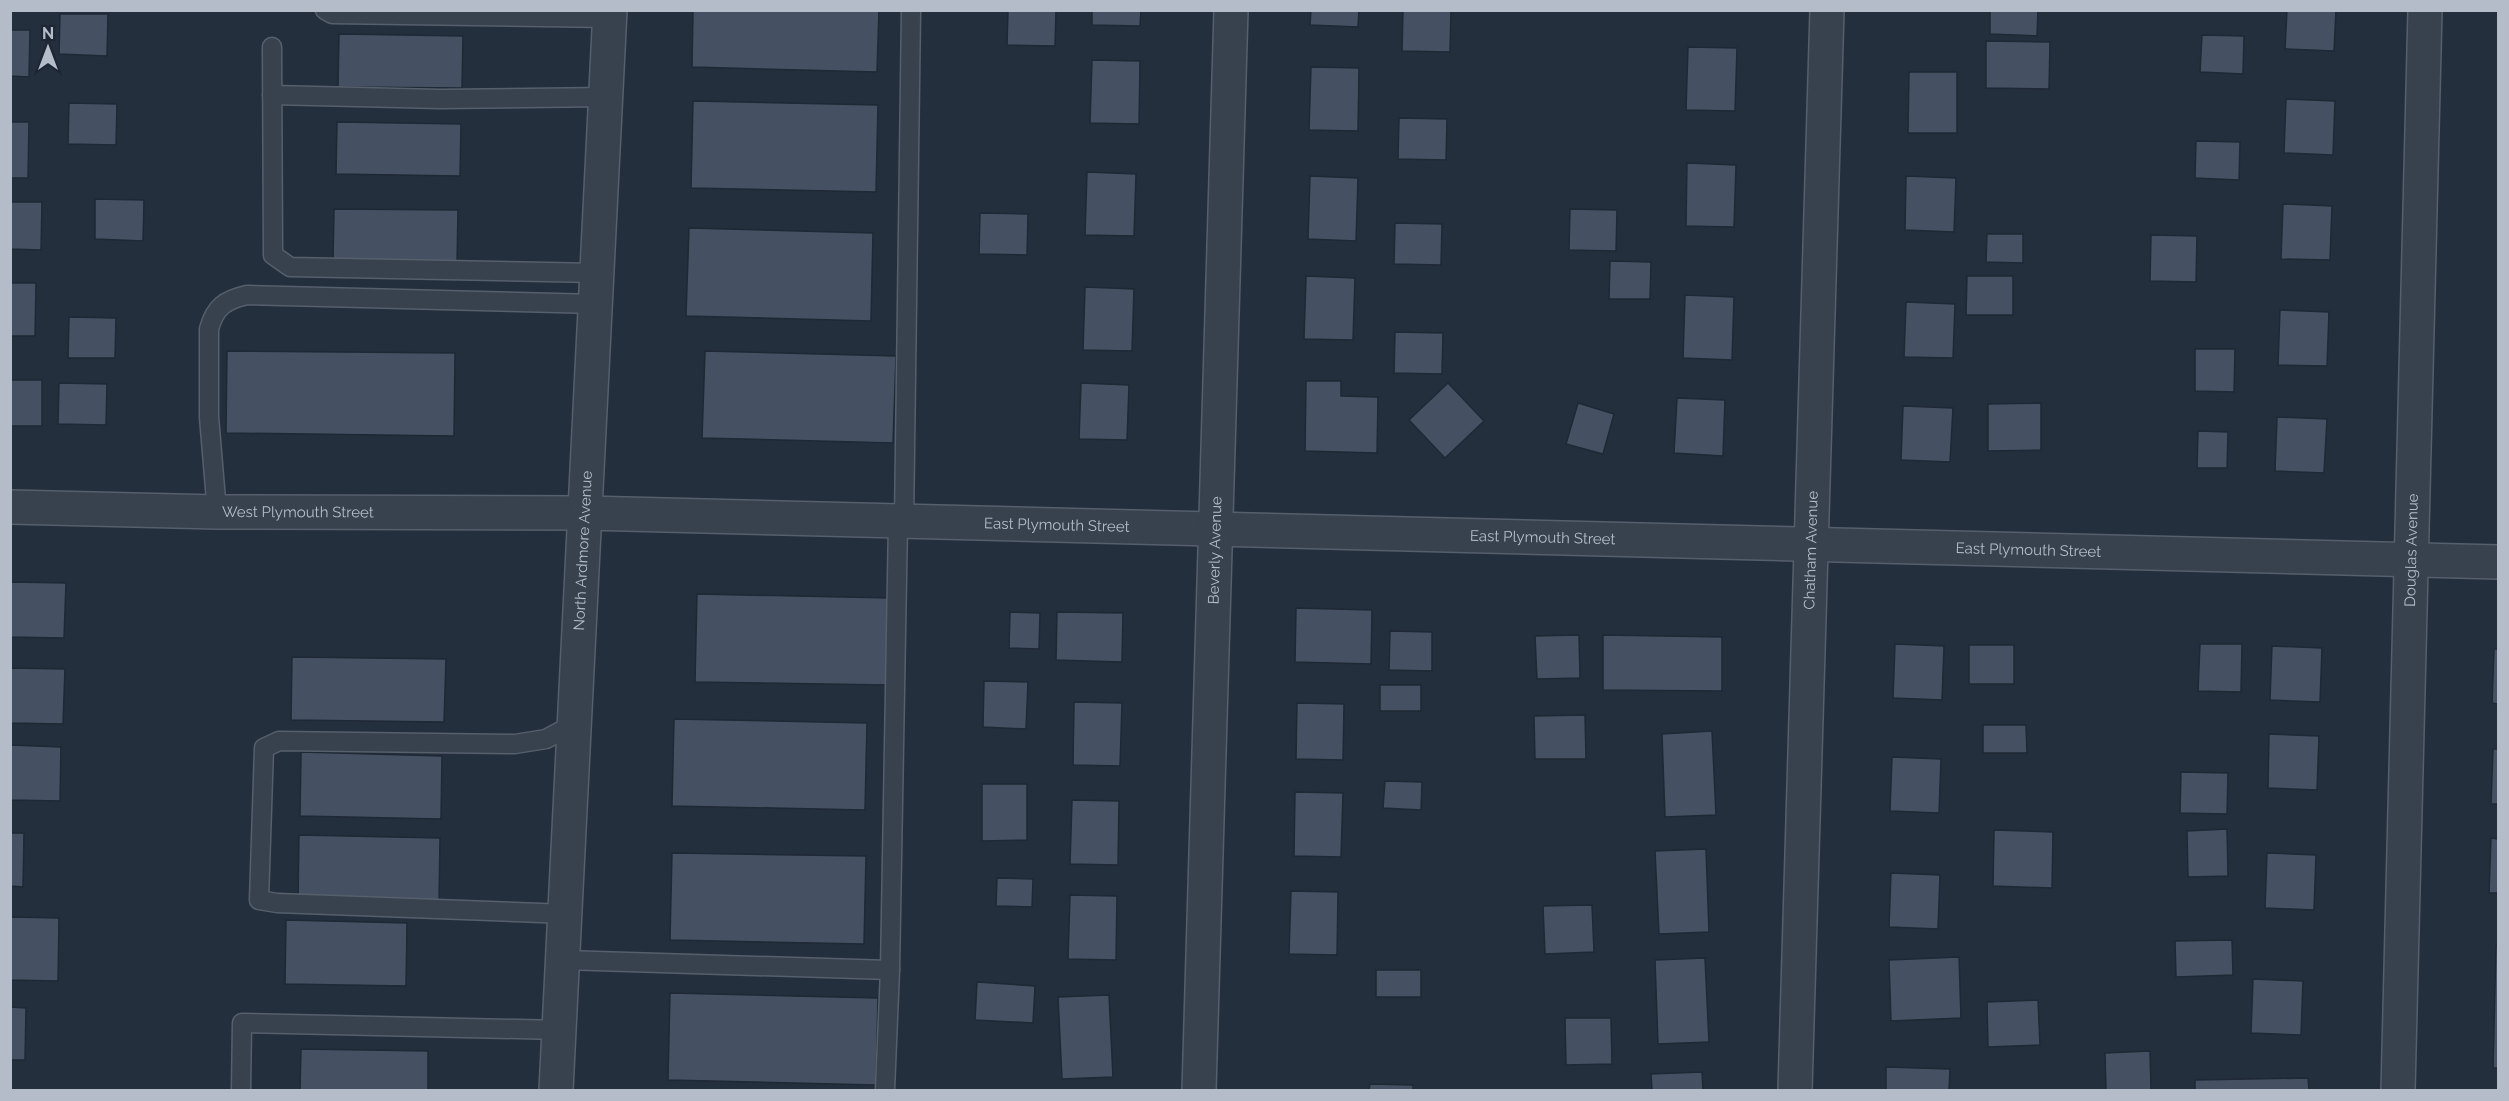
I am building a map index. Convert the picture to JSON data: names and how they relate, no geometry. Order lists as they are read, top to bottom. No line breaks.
{"streets":{"street":["West Plymouth Street","East Plymouth Street","Beverly Avenue","Douglas Avenue","North Ardmore Avenue","Chatham Avenue"]},"crossings":[["West Plymouth Street","East Plymouth Street"],["West Plymouth Street","North Ardmore Avenue"],["East Plymouth Street","Beverly Avenue"],["East Plymouth Street","Douglas Avenue"],["East Plymouth Street","North Ardmore Avenue"],["East Plymouth Street","Chatham Avenue"]],"north":"top"}
